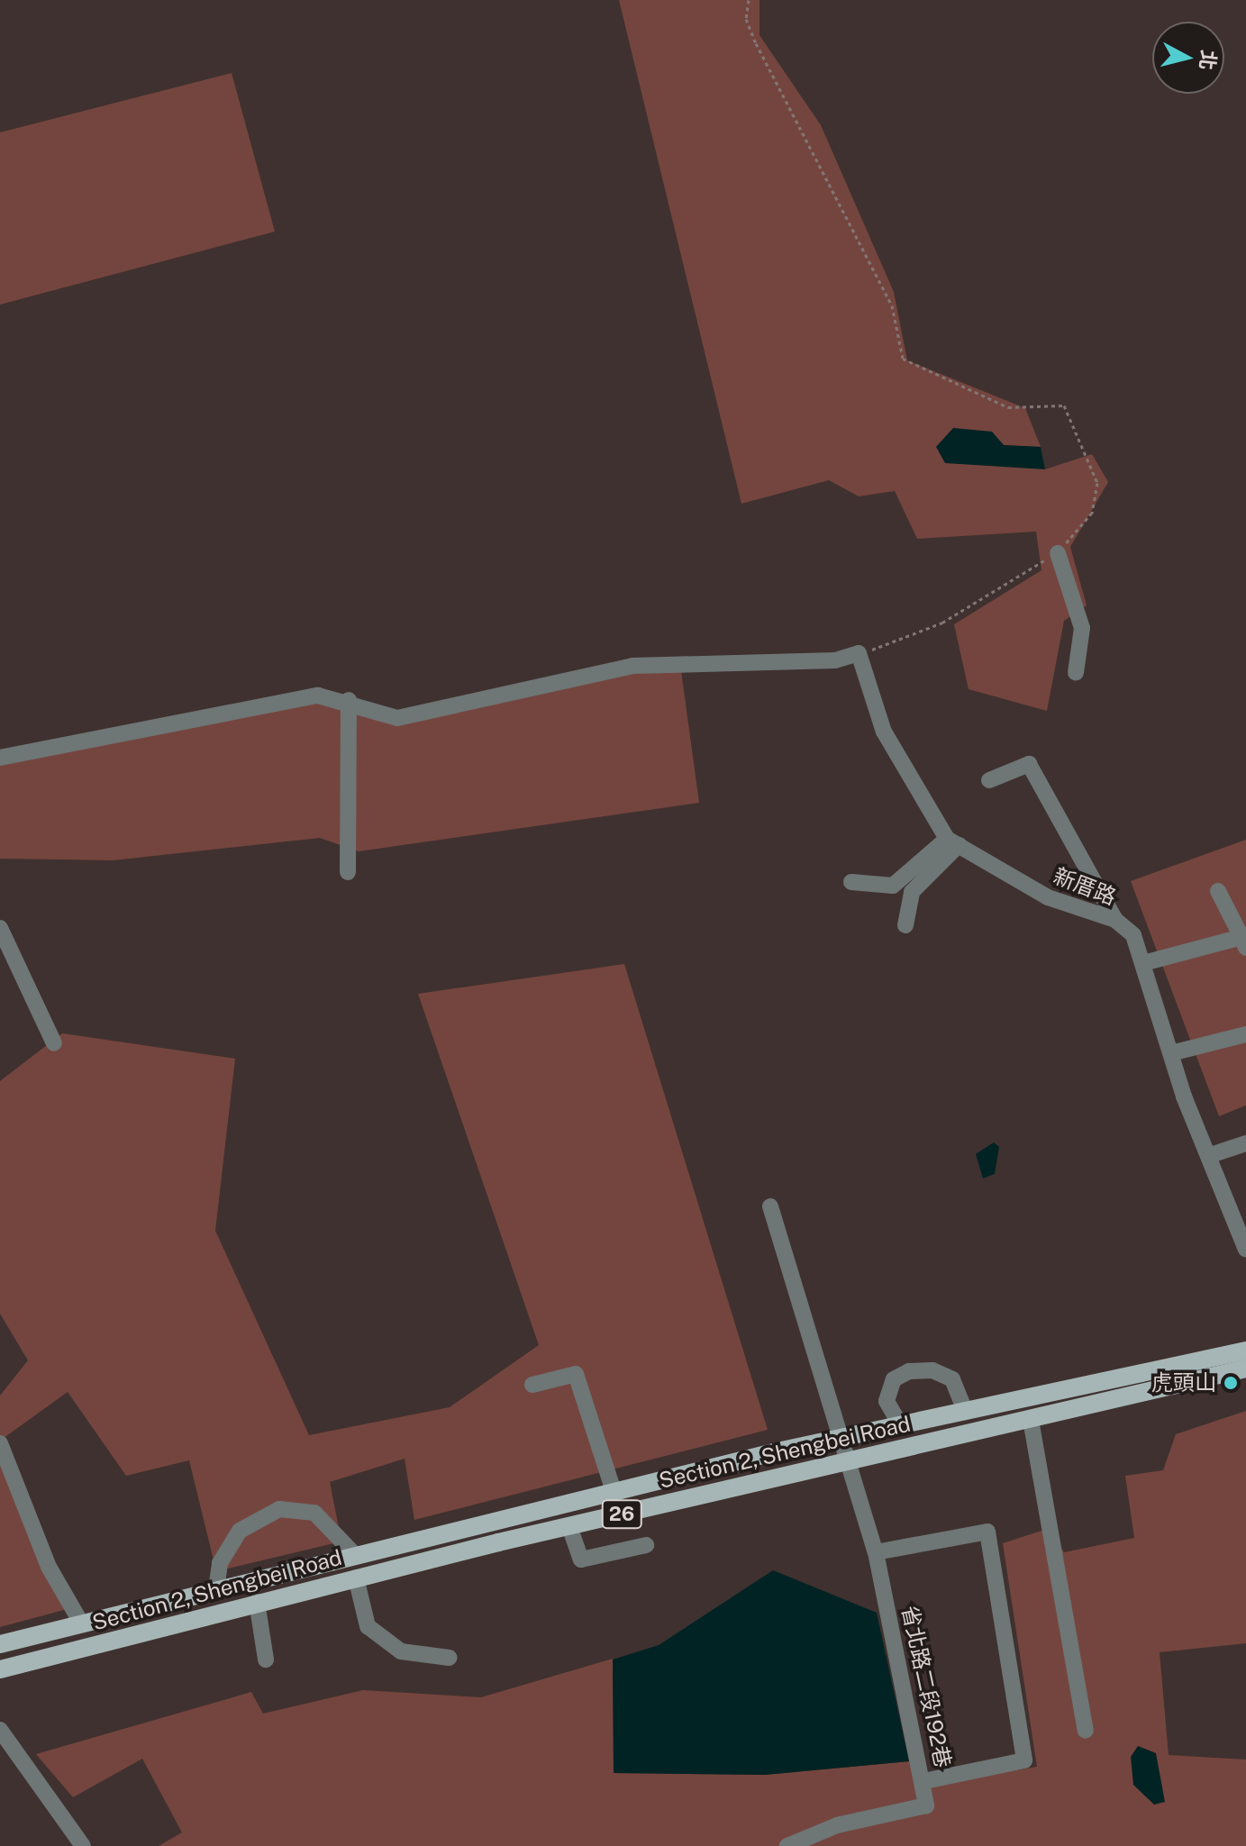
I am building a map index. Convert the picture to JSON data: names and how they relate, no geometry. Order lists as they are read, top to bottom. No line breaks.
{"streets":{"main road":["Section 2, Shengbei Road","26"],"street":["新厝路","省北路二段192巷"]},"crossings":[["Section 2, Shengbei Road","省北路二段192巷"]],"places":["虎頭山"],"north":"right"}
